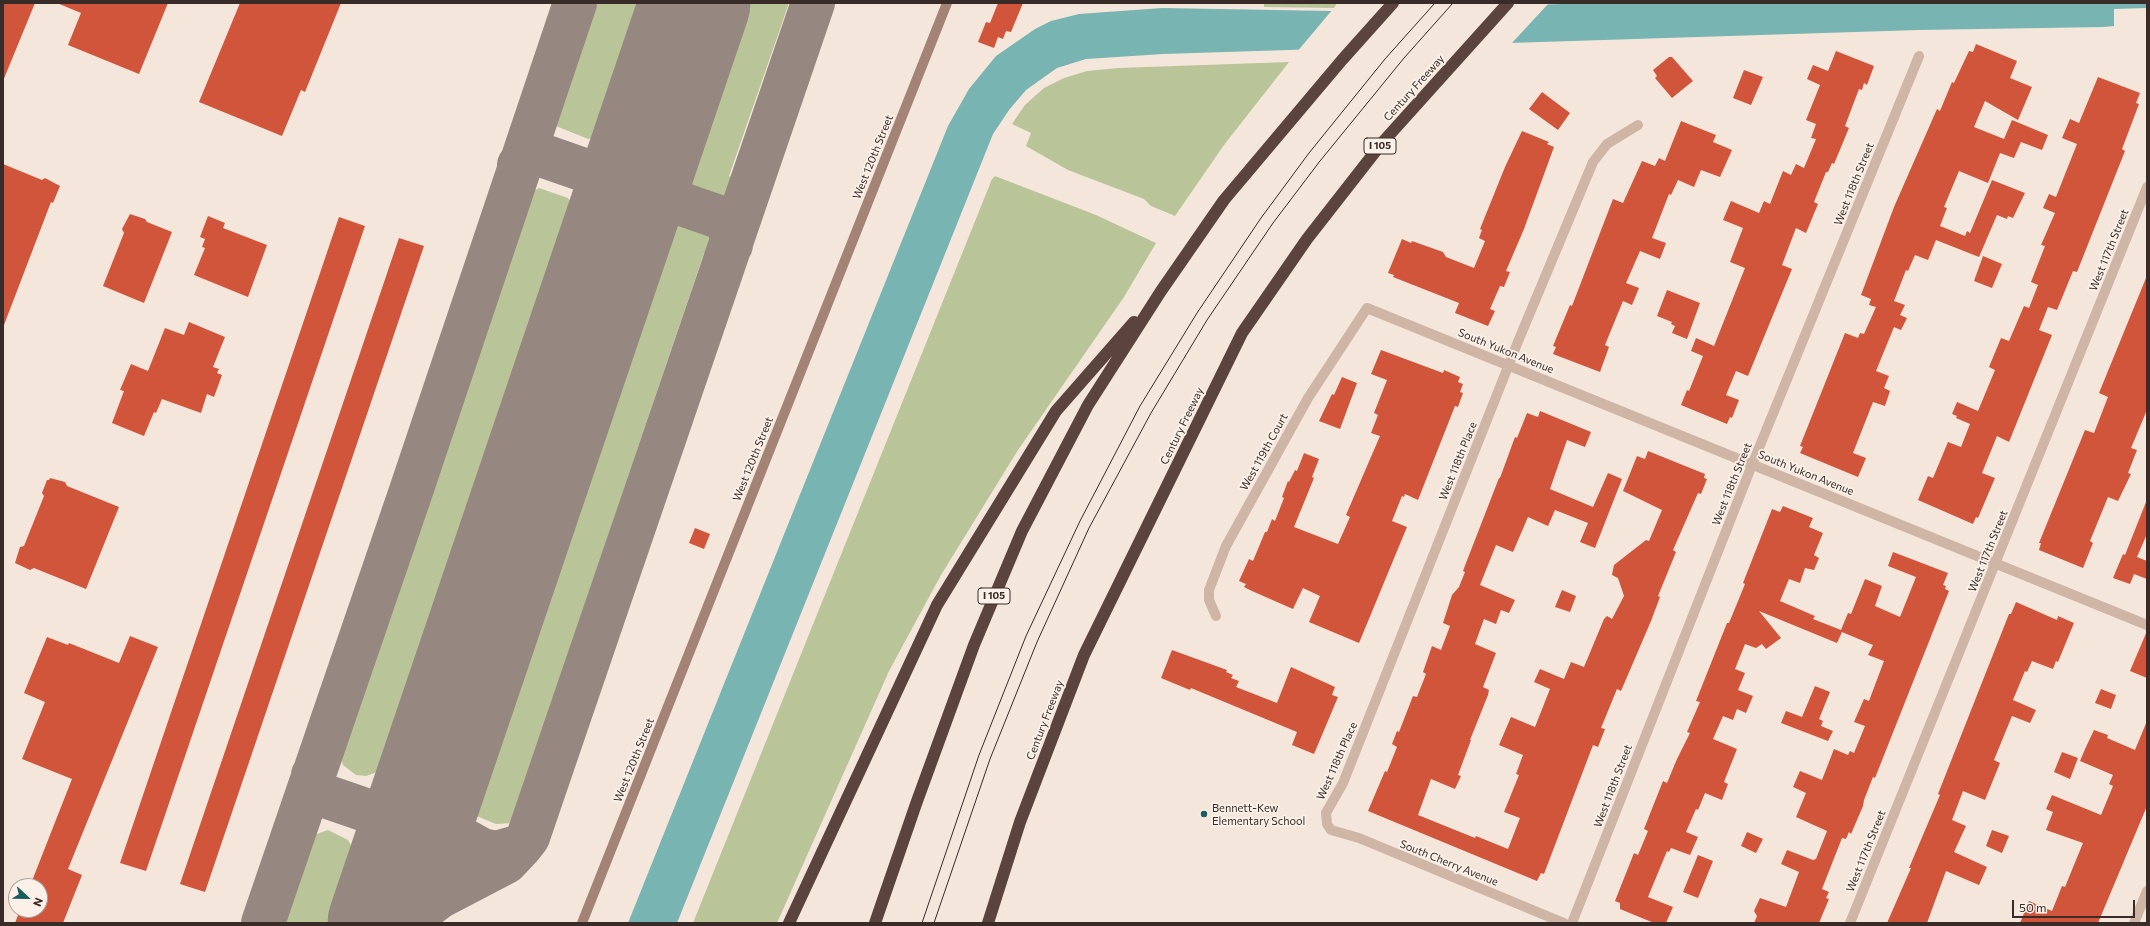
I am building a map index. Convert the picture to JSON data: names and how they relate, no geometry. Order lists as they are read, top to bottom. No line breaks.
{"streets":{"highway":["Century Freeway","I 105"],"main road":["West 120th Street"],"street":["West 118th Street","West 117th Street","South Yukon Avenue","West 119th Court","West 118th Place","South Cherry Avenue"]},"crossings":[["West 118th Street","South Yukon Avenue"],["West 117th Street","South Yukon Avenue"],["South Yukon Avenue","West 119th Court"],["South Yukon Avenue","West 118th Place"],["West 118th Place","South Cherry Avenue"]],"places":["Bennett-Kew Elementary School"],"scale_bar":"50 m","north":"right"}
